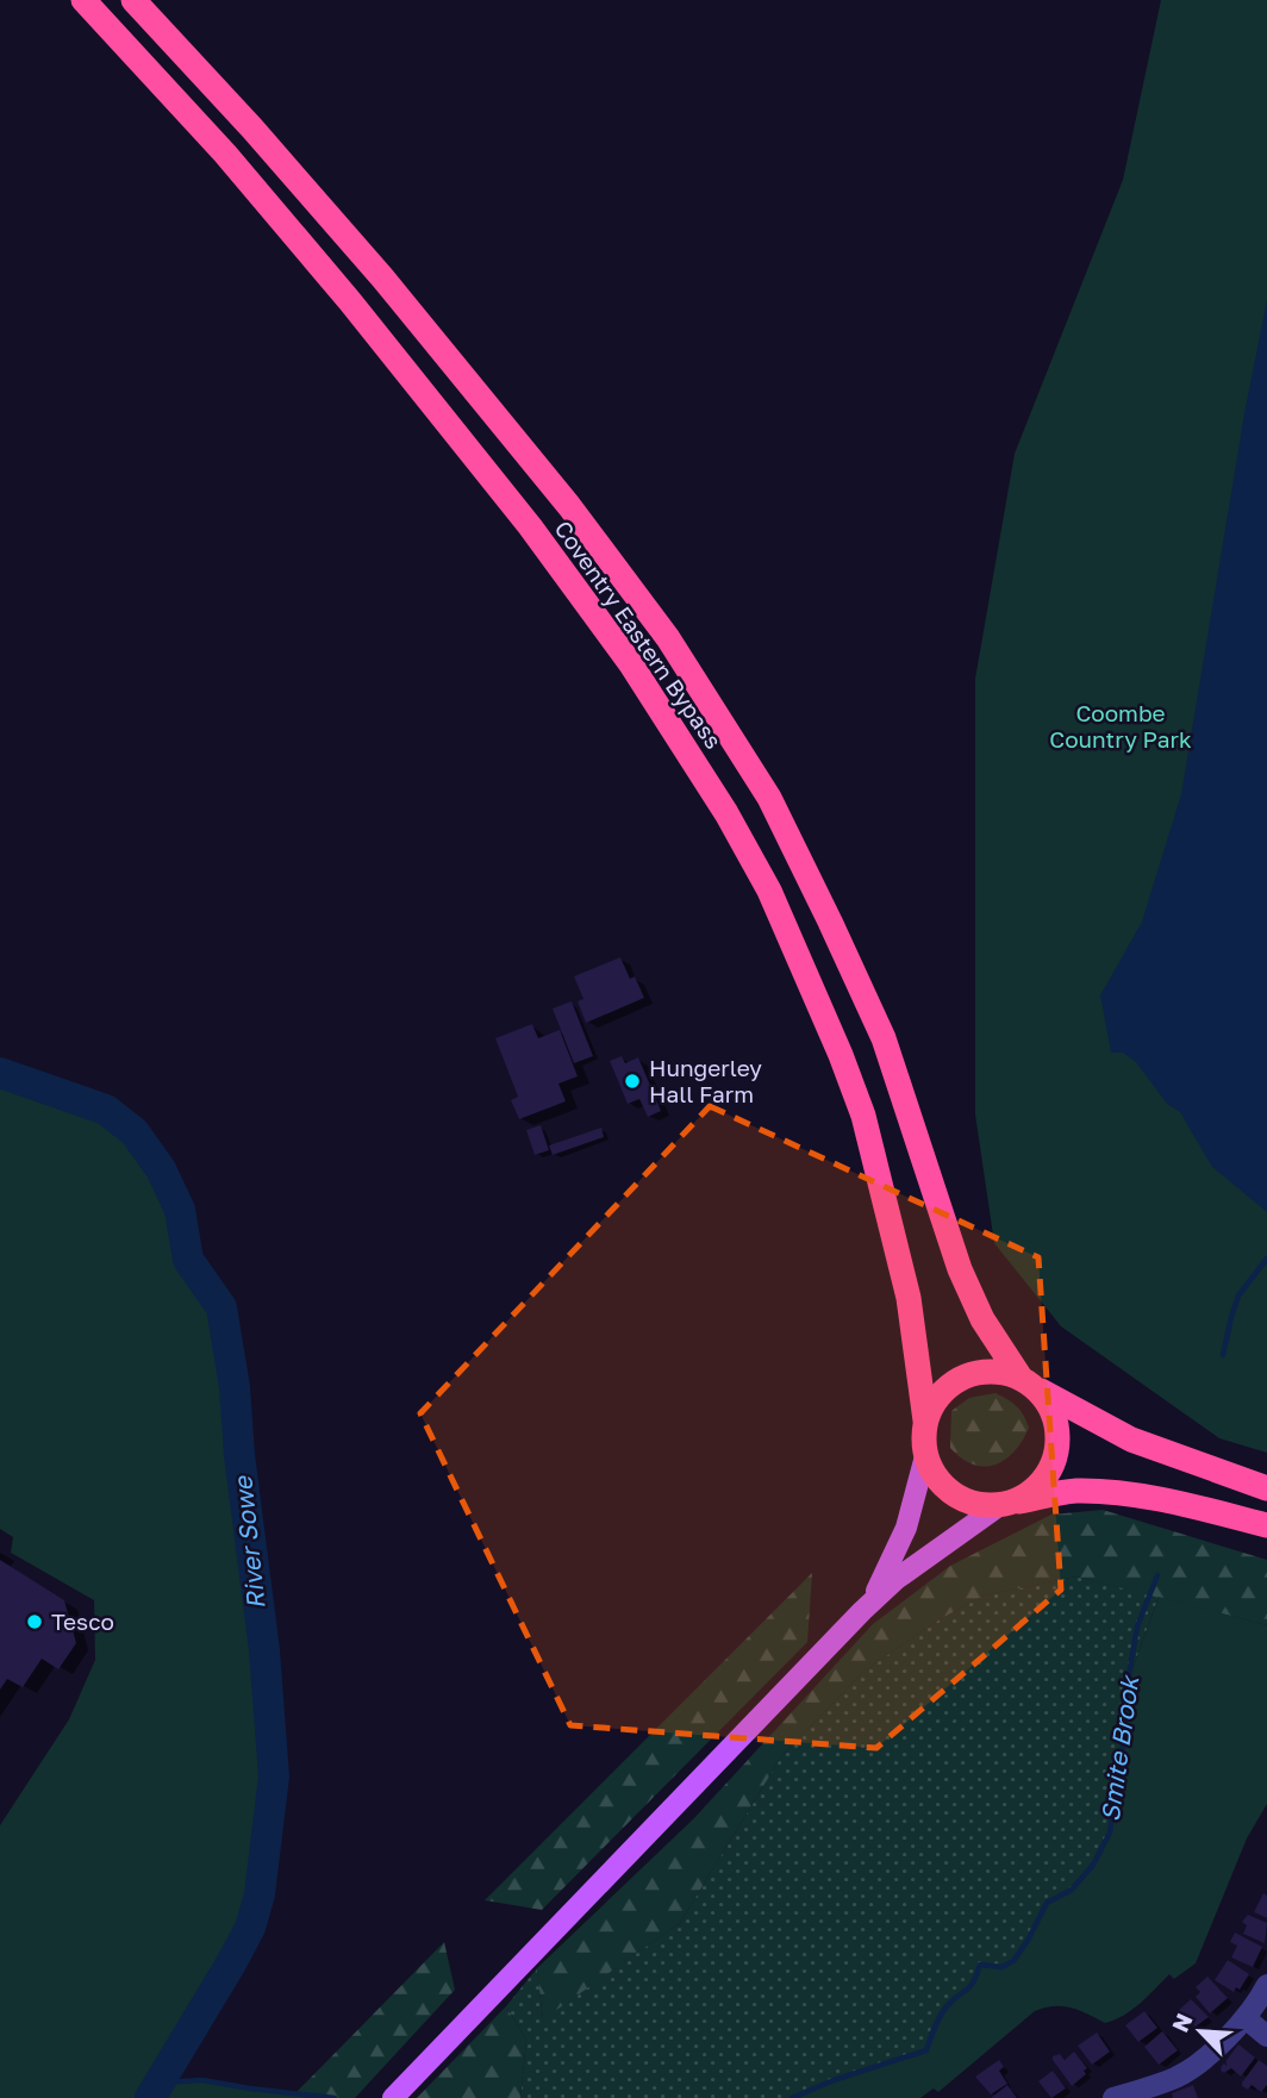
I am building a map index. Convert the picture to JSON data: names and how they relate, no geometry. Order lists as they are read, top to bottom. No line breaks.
{"streets":{"highway":["Coventry Eastern Bypass"]},"water":["River Sowe","Smite Brook"],"parks":["Coombe Country Park"],"places":["Hungerley Hall Farm","Tesco"],"north":"top left"}
